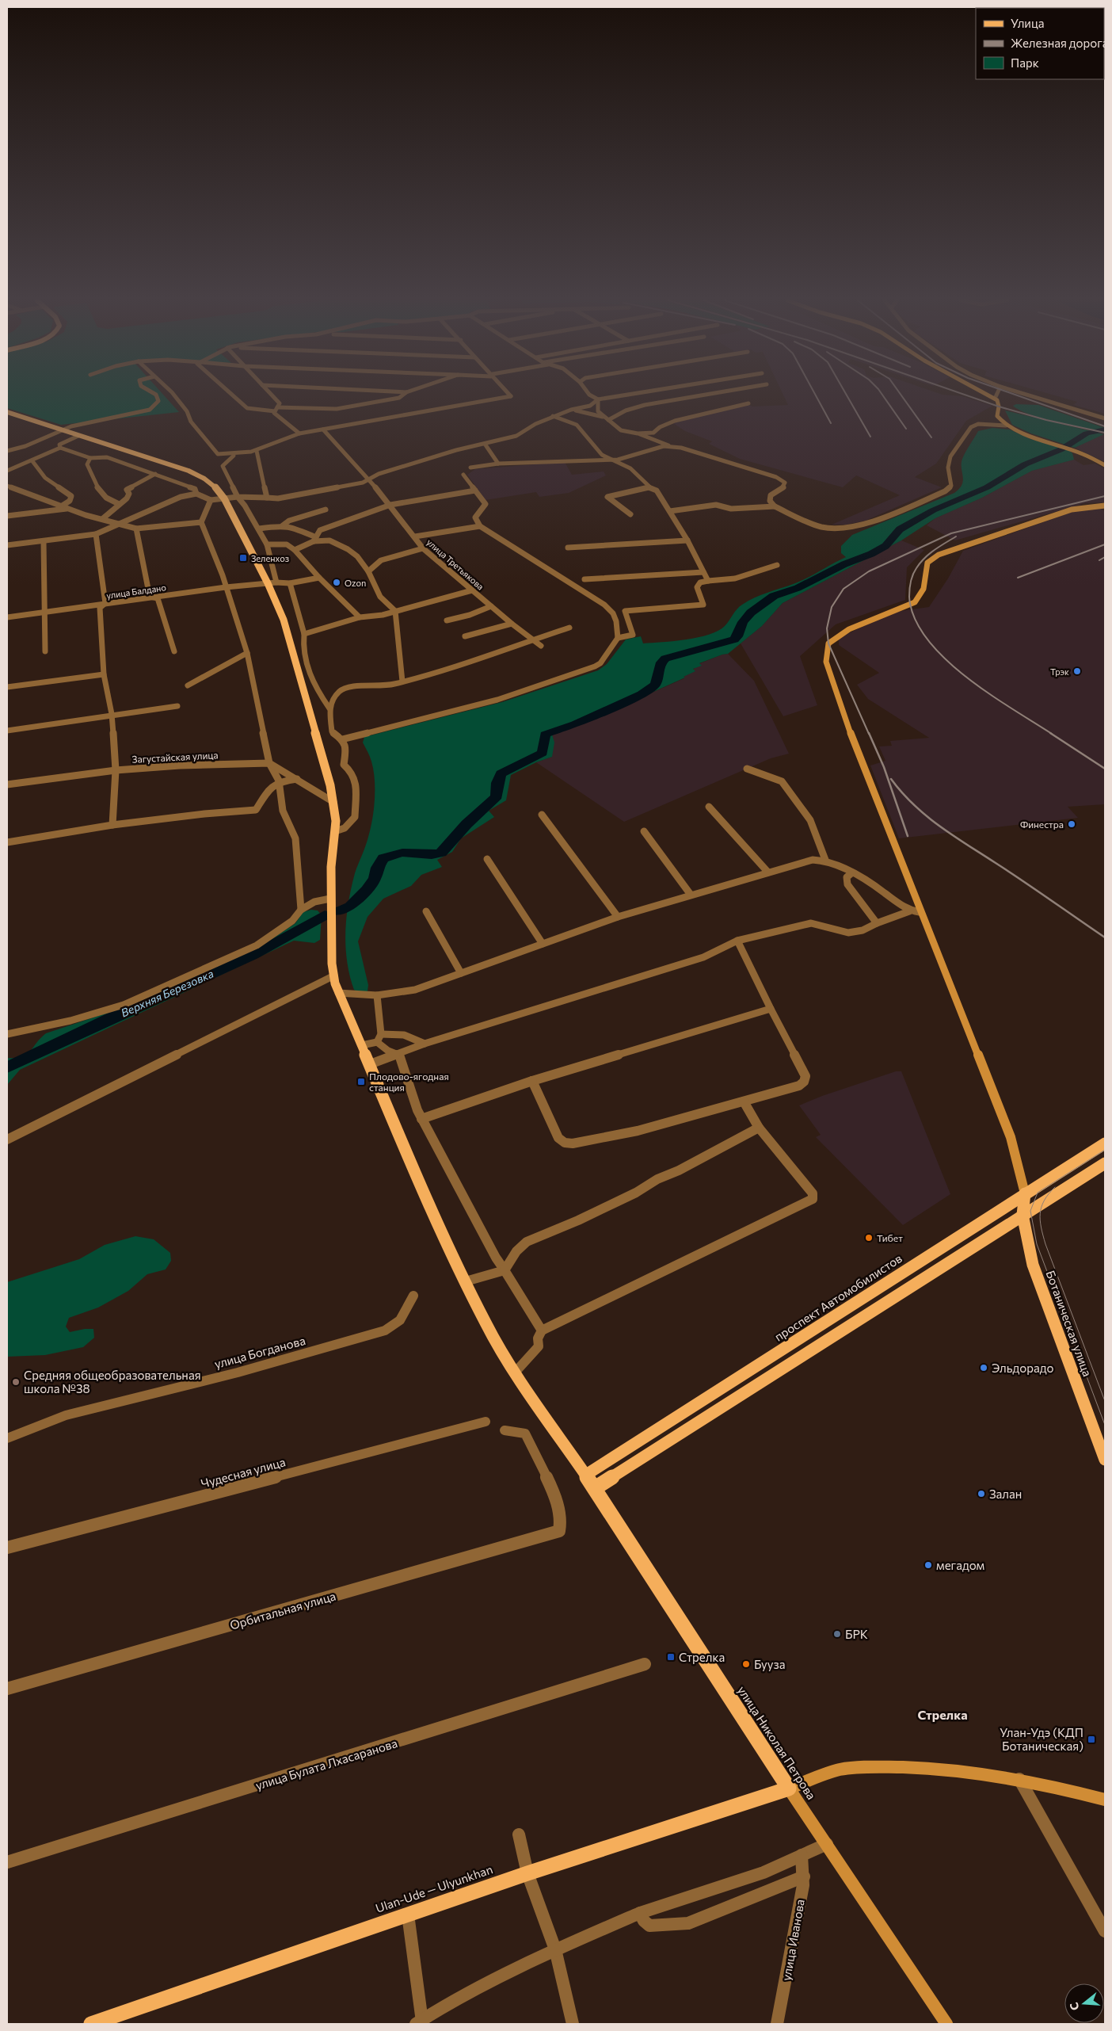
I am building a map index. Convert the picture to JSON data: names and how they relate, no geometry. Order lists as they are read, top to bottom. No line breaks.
{"streets":{"main road":["проспект Автомобилистов","Ботаническая улица","улица Николая Петрова","Ulan-Ude — Ulyunkhan"],"street":["улица Третьякова","улица Балдано","Загустайская улица","улица Богданова","Чудесная улица","Орбитальная улица","улица Булата Лхасаранова","улица Иванова"]},"crossings":[["улица Балдано","улица Николая Петрова"],["проспект Автомобилистов","Ботаническая улица"],["проспект Автомобилистов","улица Николая Петрова"],["улица Николая Петрова","Ulan-Ude — Ulyunkhan"]],"districts":["Стрелка"],"water":["Верхняя Березовка"],"places":{"transit":["Зеленхоз","Плодово-ягодная станция","Стрелка","Улан-Удэ (КДП Ботаническая)"],"other":["Ozon","Трэк","Финестра","Тибет","Эльдорадо","Средняя общеобразовательная школа №38","Залан","мегадом","БРК","Бууза"]},"legend":["Улица","Железная дорога","Парк"],"north":"left"}
